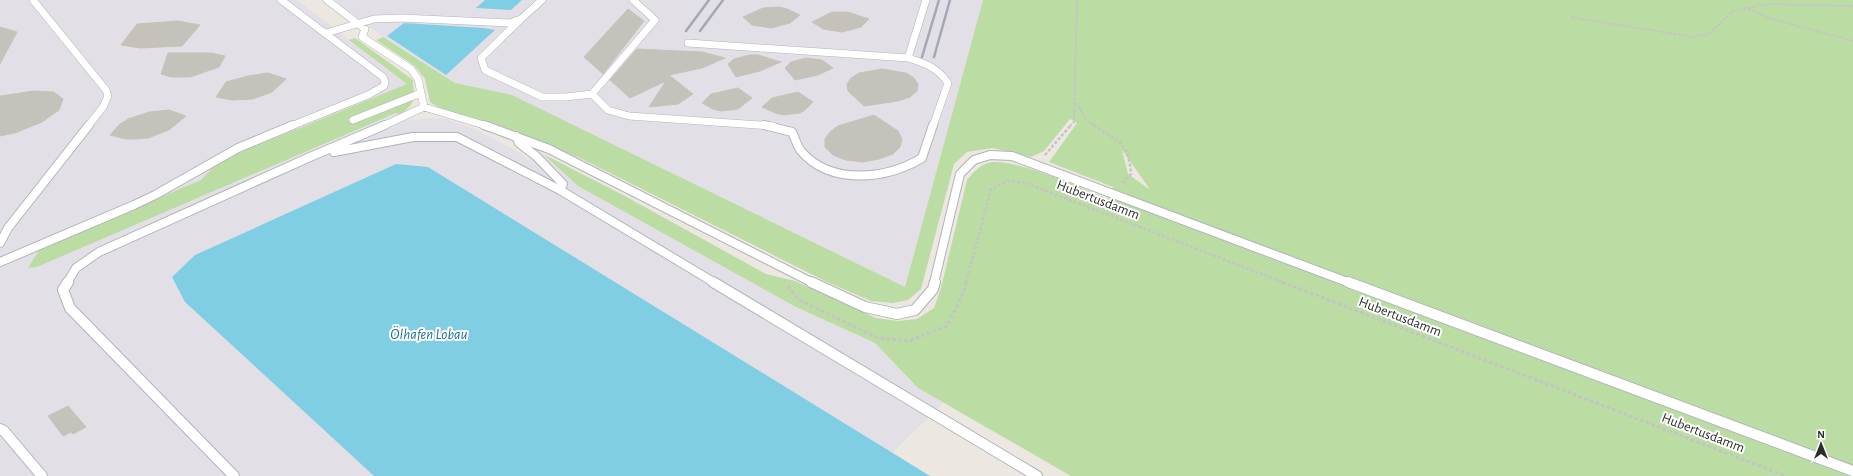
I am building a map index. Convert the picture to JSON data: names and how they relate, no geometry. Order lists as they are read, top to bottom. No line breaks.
{"streets":{"path":["Hubertusdamm"]},"water":["Ölhafen Lobau"],"north":"top"}
